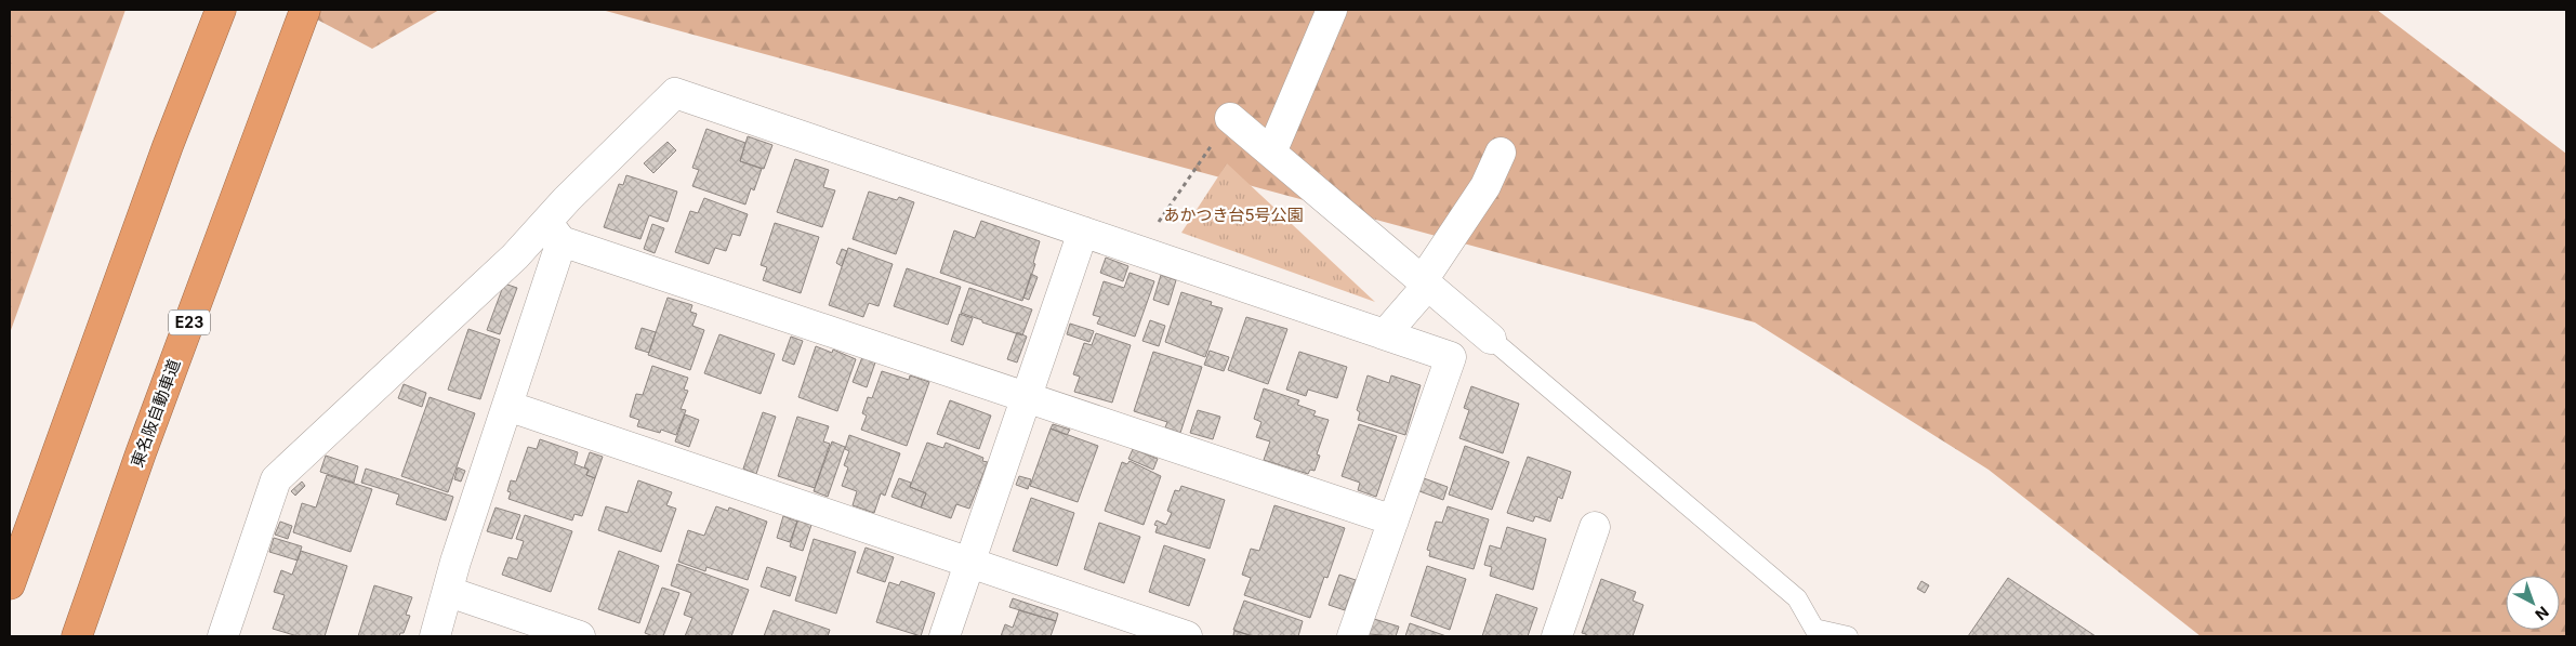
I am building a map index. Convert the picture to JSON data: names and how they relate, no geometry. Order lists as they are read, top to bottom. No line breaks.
{"streets":{"highway":["E23","東名阪自動車道"]},"parks":["あかつき台5号公園"],"north":"bottom right"}
